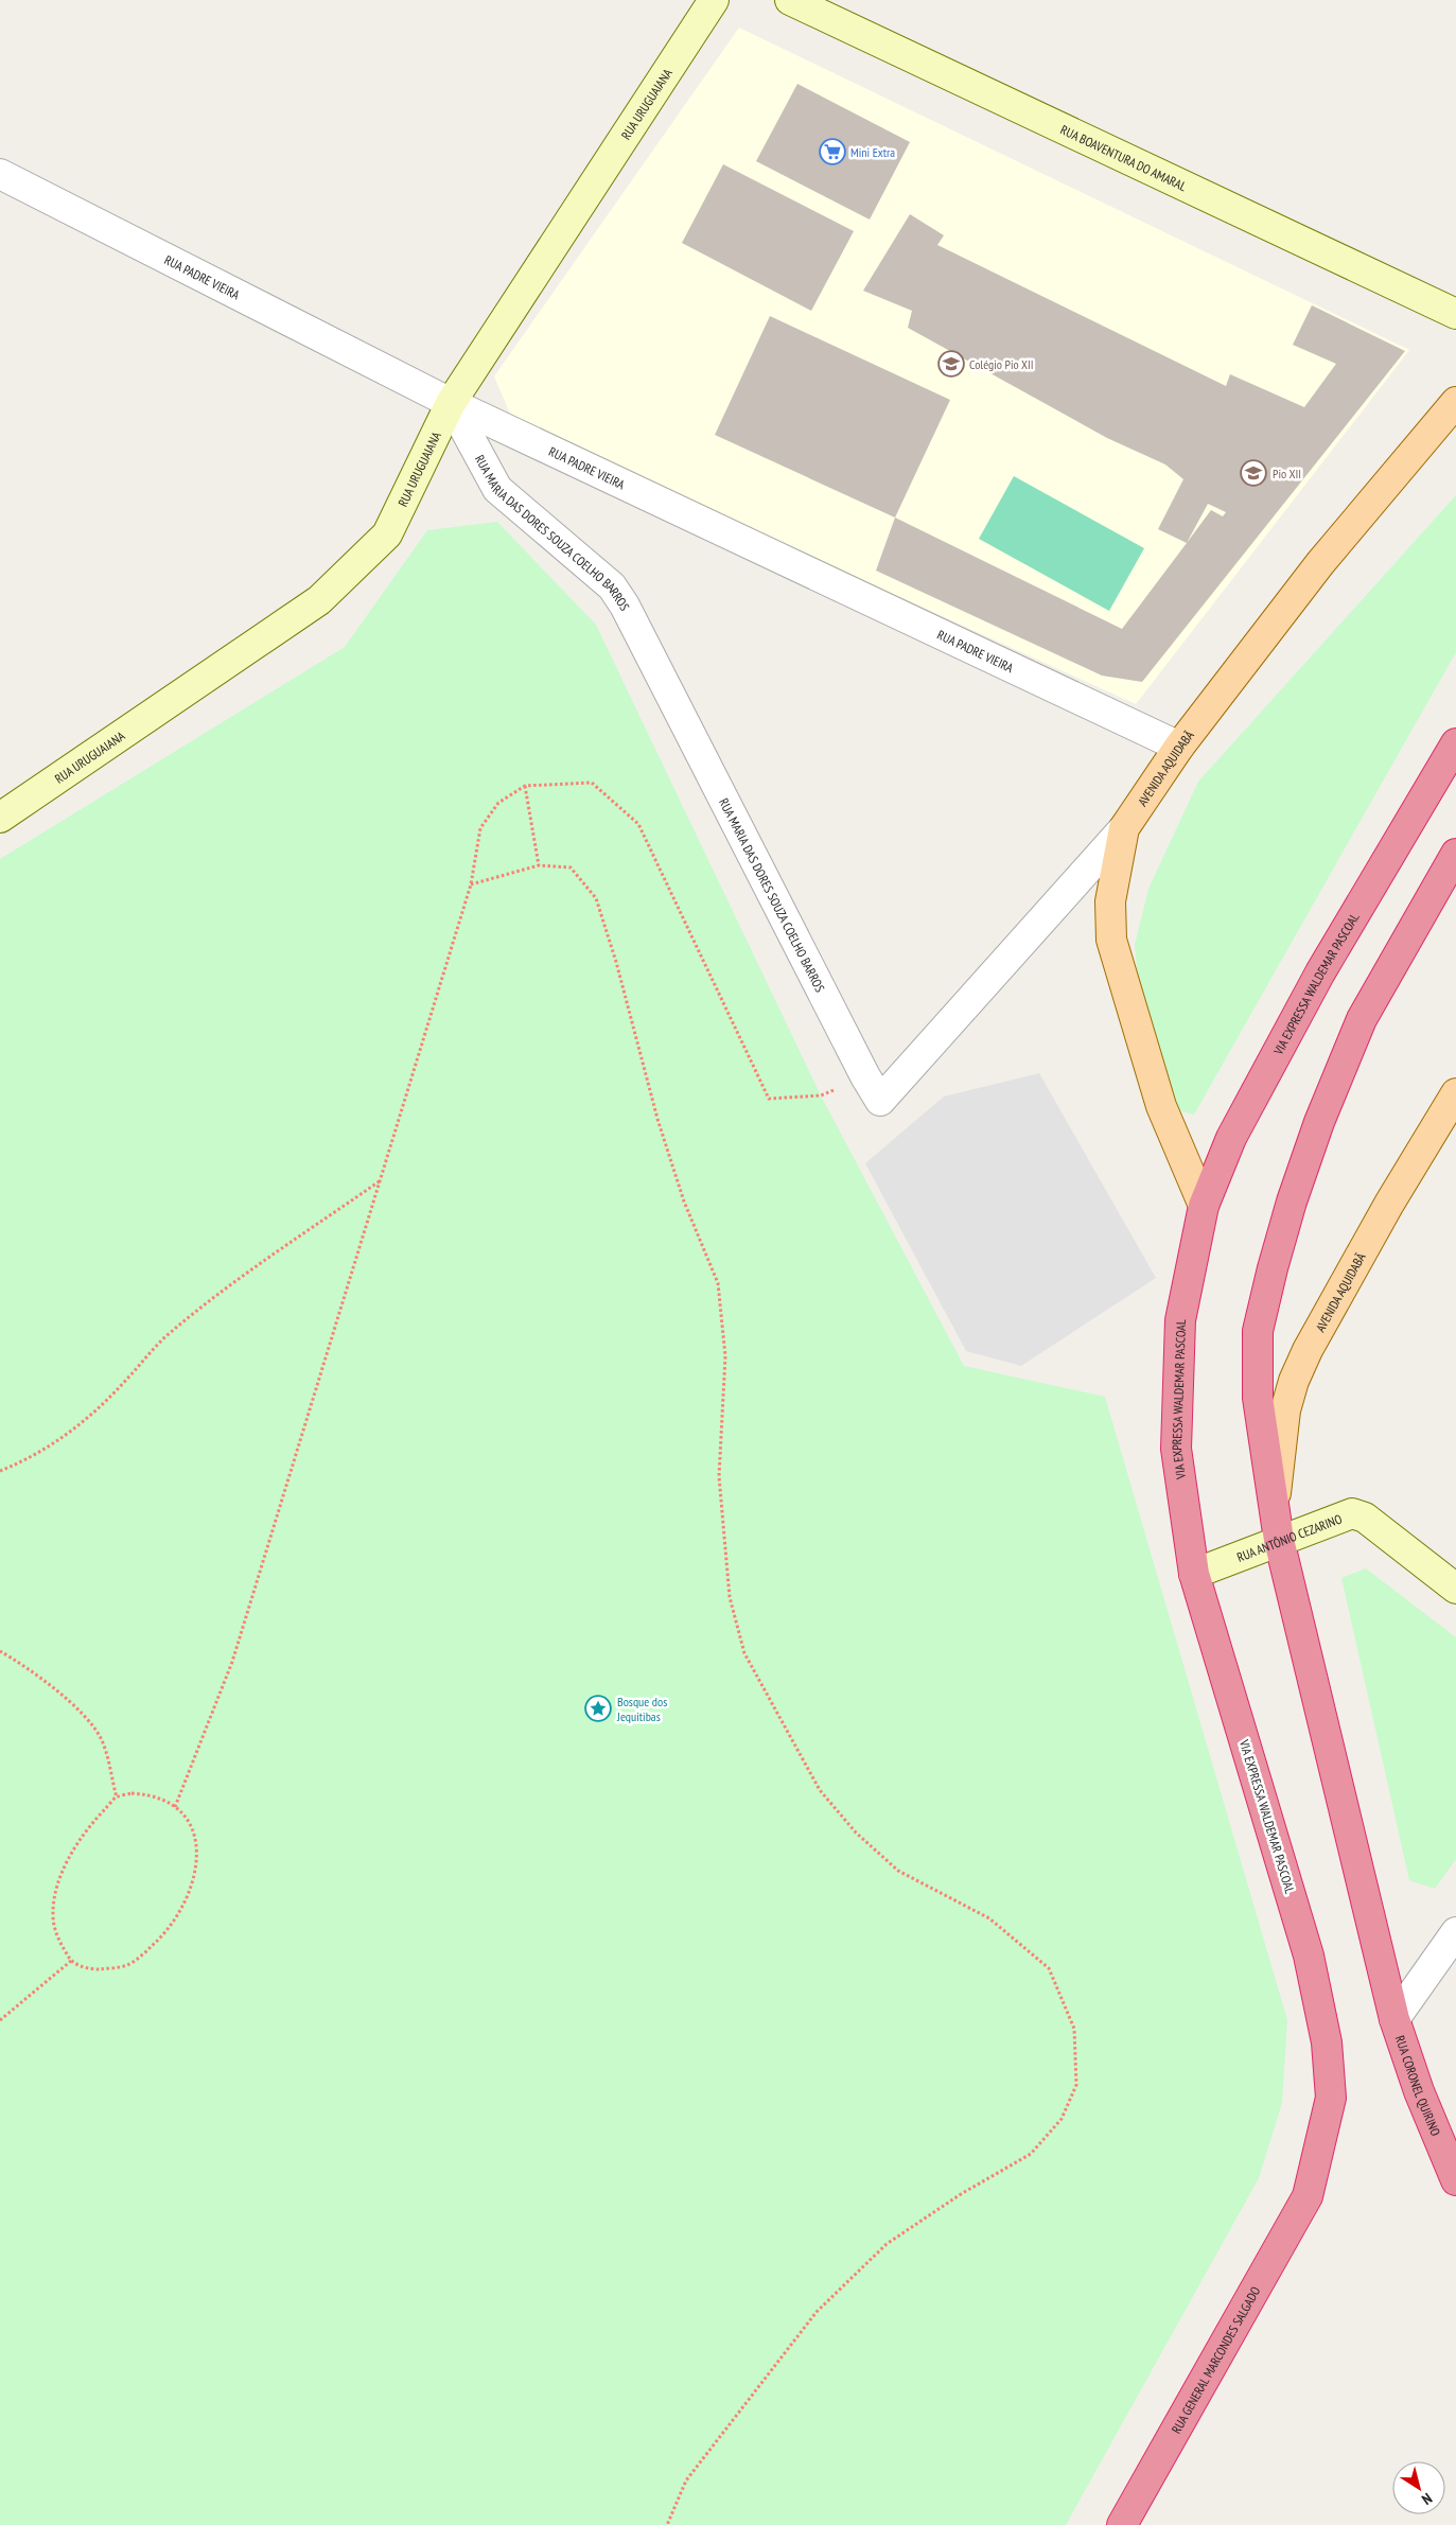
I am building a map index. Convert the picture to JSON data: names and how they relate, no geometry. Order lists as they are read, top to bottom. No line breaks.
{"streets":{"highway":["VIA EXPRESSA WALDEMAR PASCOAL","RUA CORONEL QUIRINO","RUA GENERAL MARCONDES SALGADO"],"main road":["RUA URUGUAIANA","RUA BOAVENTURA DO AMARAL","AVENIDA AQUIDABÃ","RUA ANTÔNIO CEZARINO"],"street":["RUA PADRE VIEIRA","RUA MARIA DAS DORES SOUZA COELHO BARROS"]},"crossings":[["RUA URUGUAIANA","RUA PADRE VIEIRA"],["RUA URUGUAIANA","RUA MARIA DAS DORES SOUZA COELHO BARROS"],["RUA PADRE VIEIRA","RUA MARIA DAS DORES SOUZA COELHO BARROS"],["RUA PADRE VIEIRA","AVENIDA AQUIDABÃ"],["RUA MARIA DAS DORES SOUZA COELHO BARROS","AVENIDA AQUIDABÃ"],["AVENIDA AQUIDABÃ","VIA EXPRESSA WALDEMAR PASCOAL"],["VIA EXPRESSA WALDEMAR PASCOAL","RUA ANTÔNIO CEZARINO"],["VIA EXPRESSA WALDEMAR PASCOAL","RUA GENERAL MARCONDES SALGADO"]],"places":{"supermarket":["Mini Extra"],"school or university":["Colégio Pio XII","Pio XII"],"place":["Bosque dos Jequitibas"]},"north":"bottom right"}
